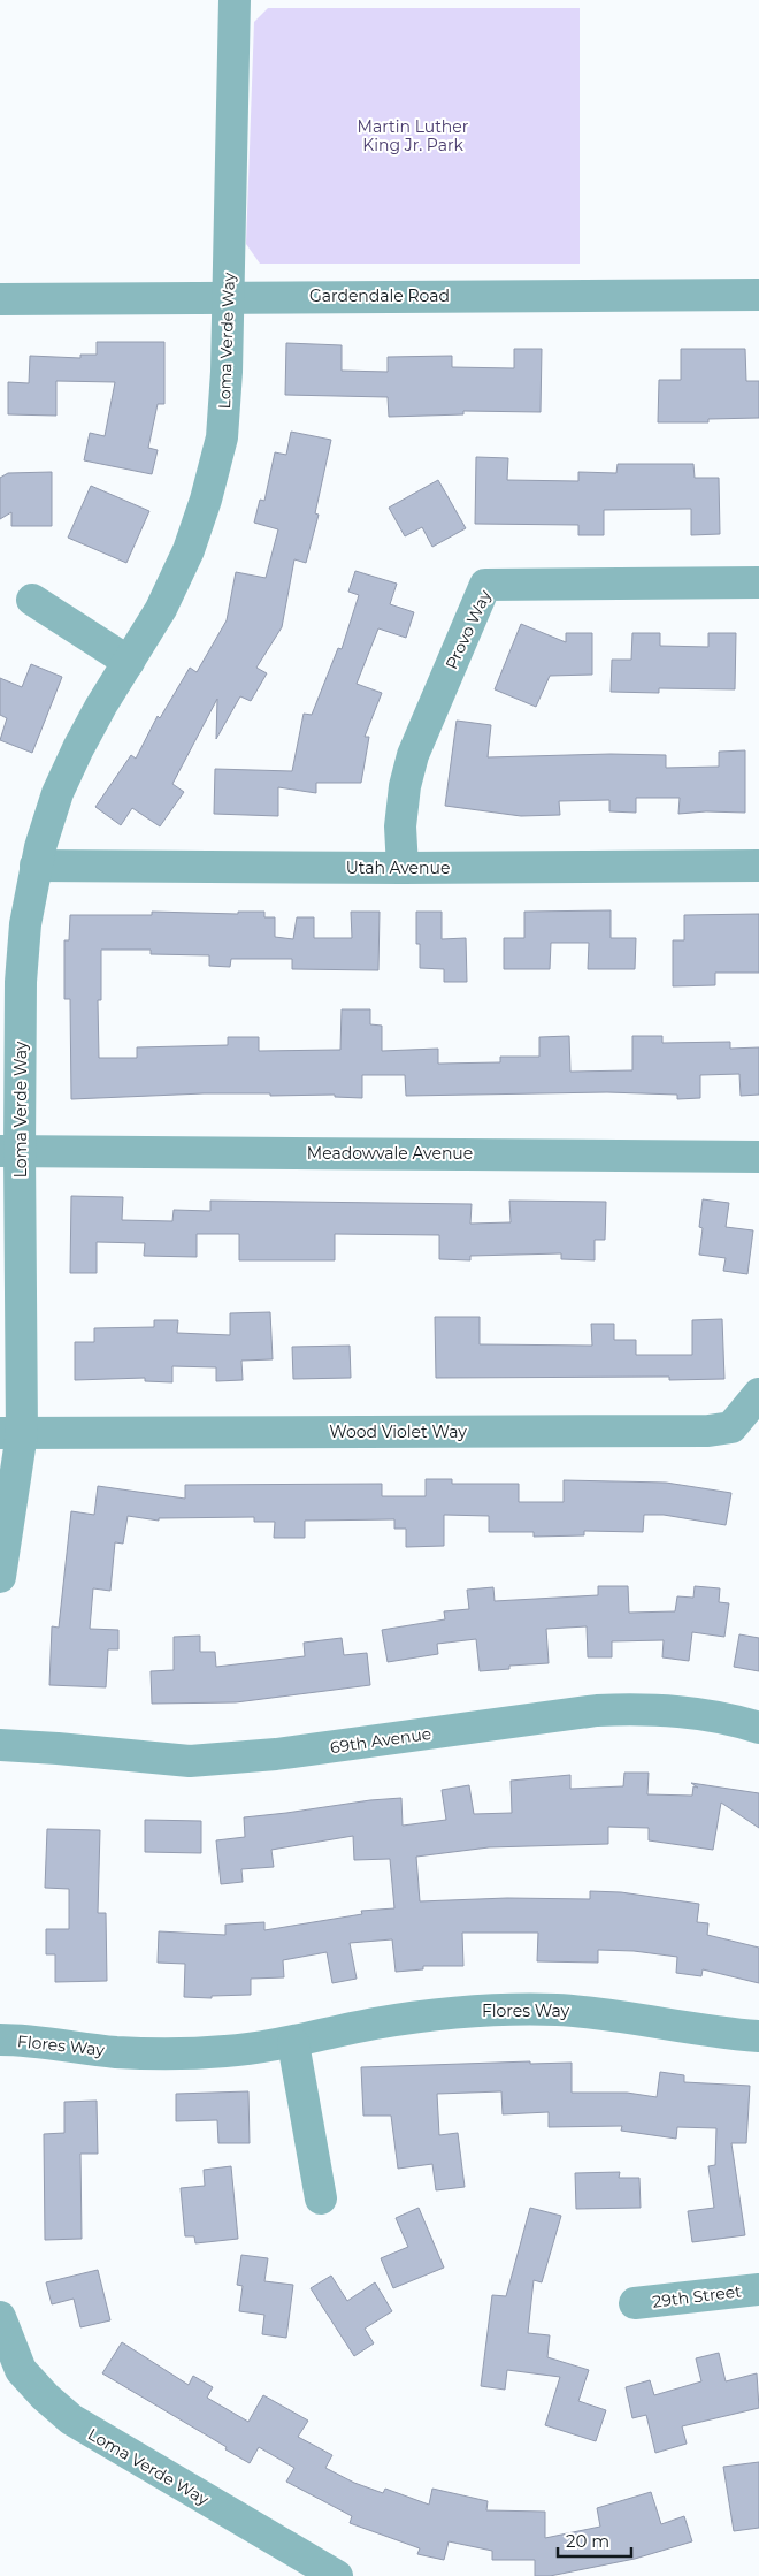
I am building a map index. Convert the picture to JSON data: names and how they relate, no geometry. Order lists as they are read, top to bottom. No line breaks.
{"streets":{"street":["Gardendale Road","Loma Verde Way","Provo Way","Utah Avenue","Meadowvale Avenue","Wood Violet Way","69th Avenue","Flores Way","29th Street"]},"crossings":[["Gardendale Road","Loma Verde Way"],["Loma Verde Way","Utah Avenue"],["Loma Verde Way","Meadowvale Avenue"],["Loma Verde Way","Wood Violet Way"],["Provo Way","Utah Avenue"]],"parks":["Martin Luther King Jr. Park"],"scale_bar":"20 m"}
